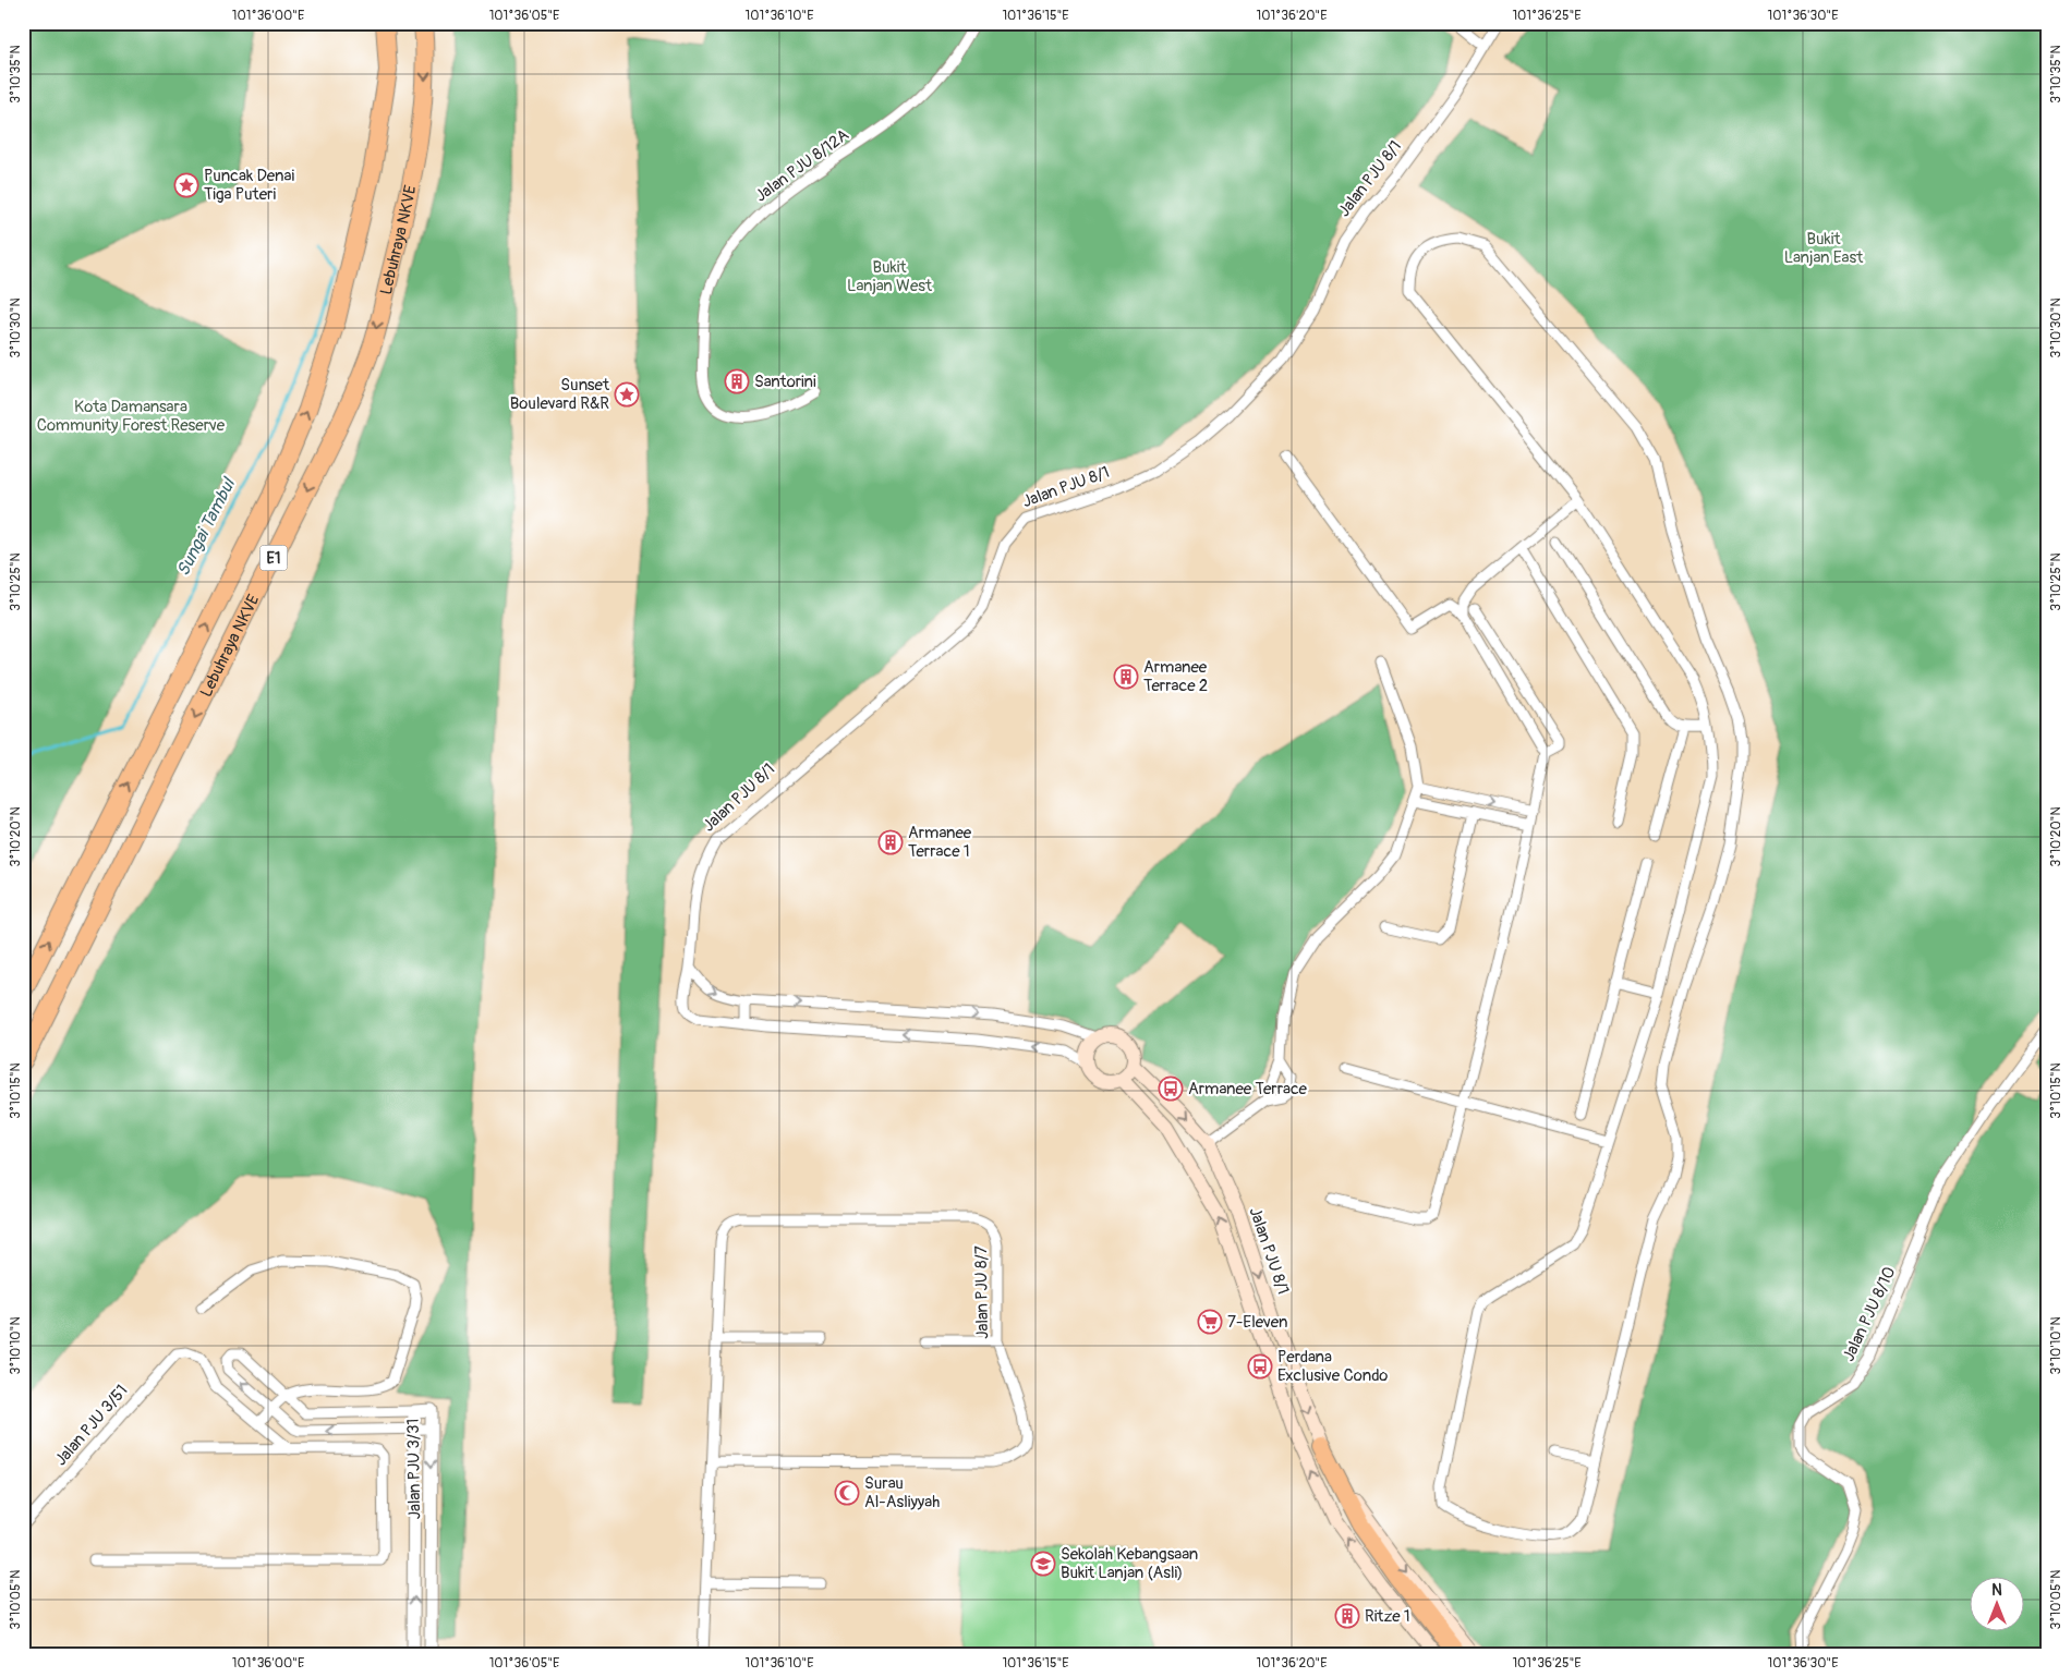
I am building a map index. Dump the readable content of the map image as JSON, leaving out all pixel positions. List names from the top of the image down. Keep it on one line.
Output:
{"streets":{"highway":["Lebuhraya NKVE","E1"],"main road":["Jalan PJU 8/1"],"street":["Jalan PJU 8/12A","Jalan PJU 8/7","Jalan PJU 8/10","Jalan PJU 3/51","Jalan PJU 3/31"]},"water":["Sungai Tambul"],"parks":["Bukit Lanjan East","Bukit Lanjan West","Kota Damansara Community Forest Reserve"],"places":{"place":["Puncak Denai Tiga Puteri","Sunset Boulevard R&R"],"building":["Santorini","Armanee Terrace 2","Armanee Terrace 1","Ritze 1"],"bus stop":["Armanee Terrace","Perdana Exclusive Condo"],"supermarket":["7-Eleven"],"mosque":["Surau Al-Asliyyah"],"school or university":["Sekolah Kebangsaan Bukit Lanjan (Asli)"]},"north":"top","coordinates":["101°36'00\"E","101°36'05\"E","101°36'10\"E","101°36'15\"E","101°36'20\"E","101°36'25\"E","101°36'30\"E","3°10'35\"N","3°10'30\"N","3°10'25\"N","3°10'20\"N","3°10'15\"N","3°10'10\"N","3°10'05\"N"]}
